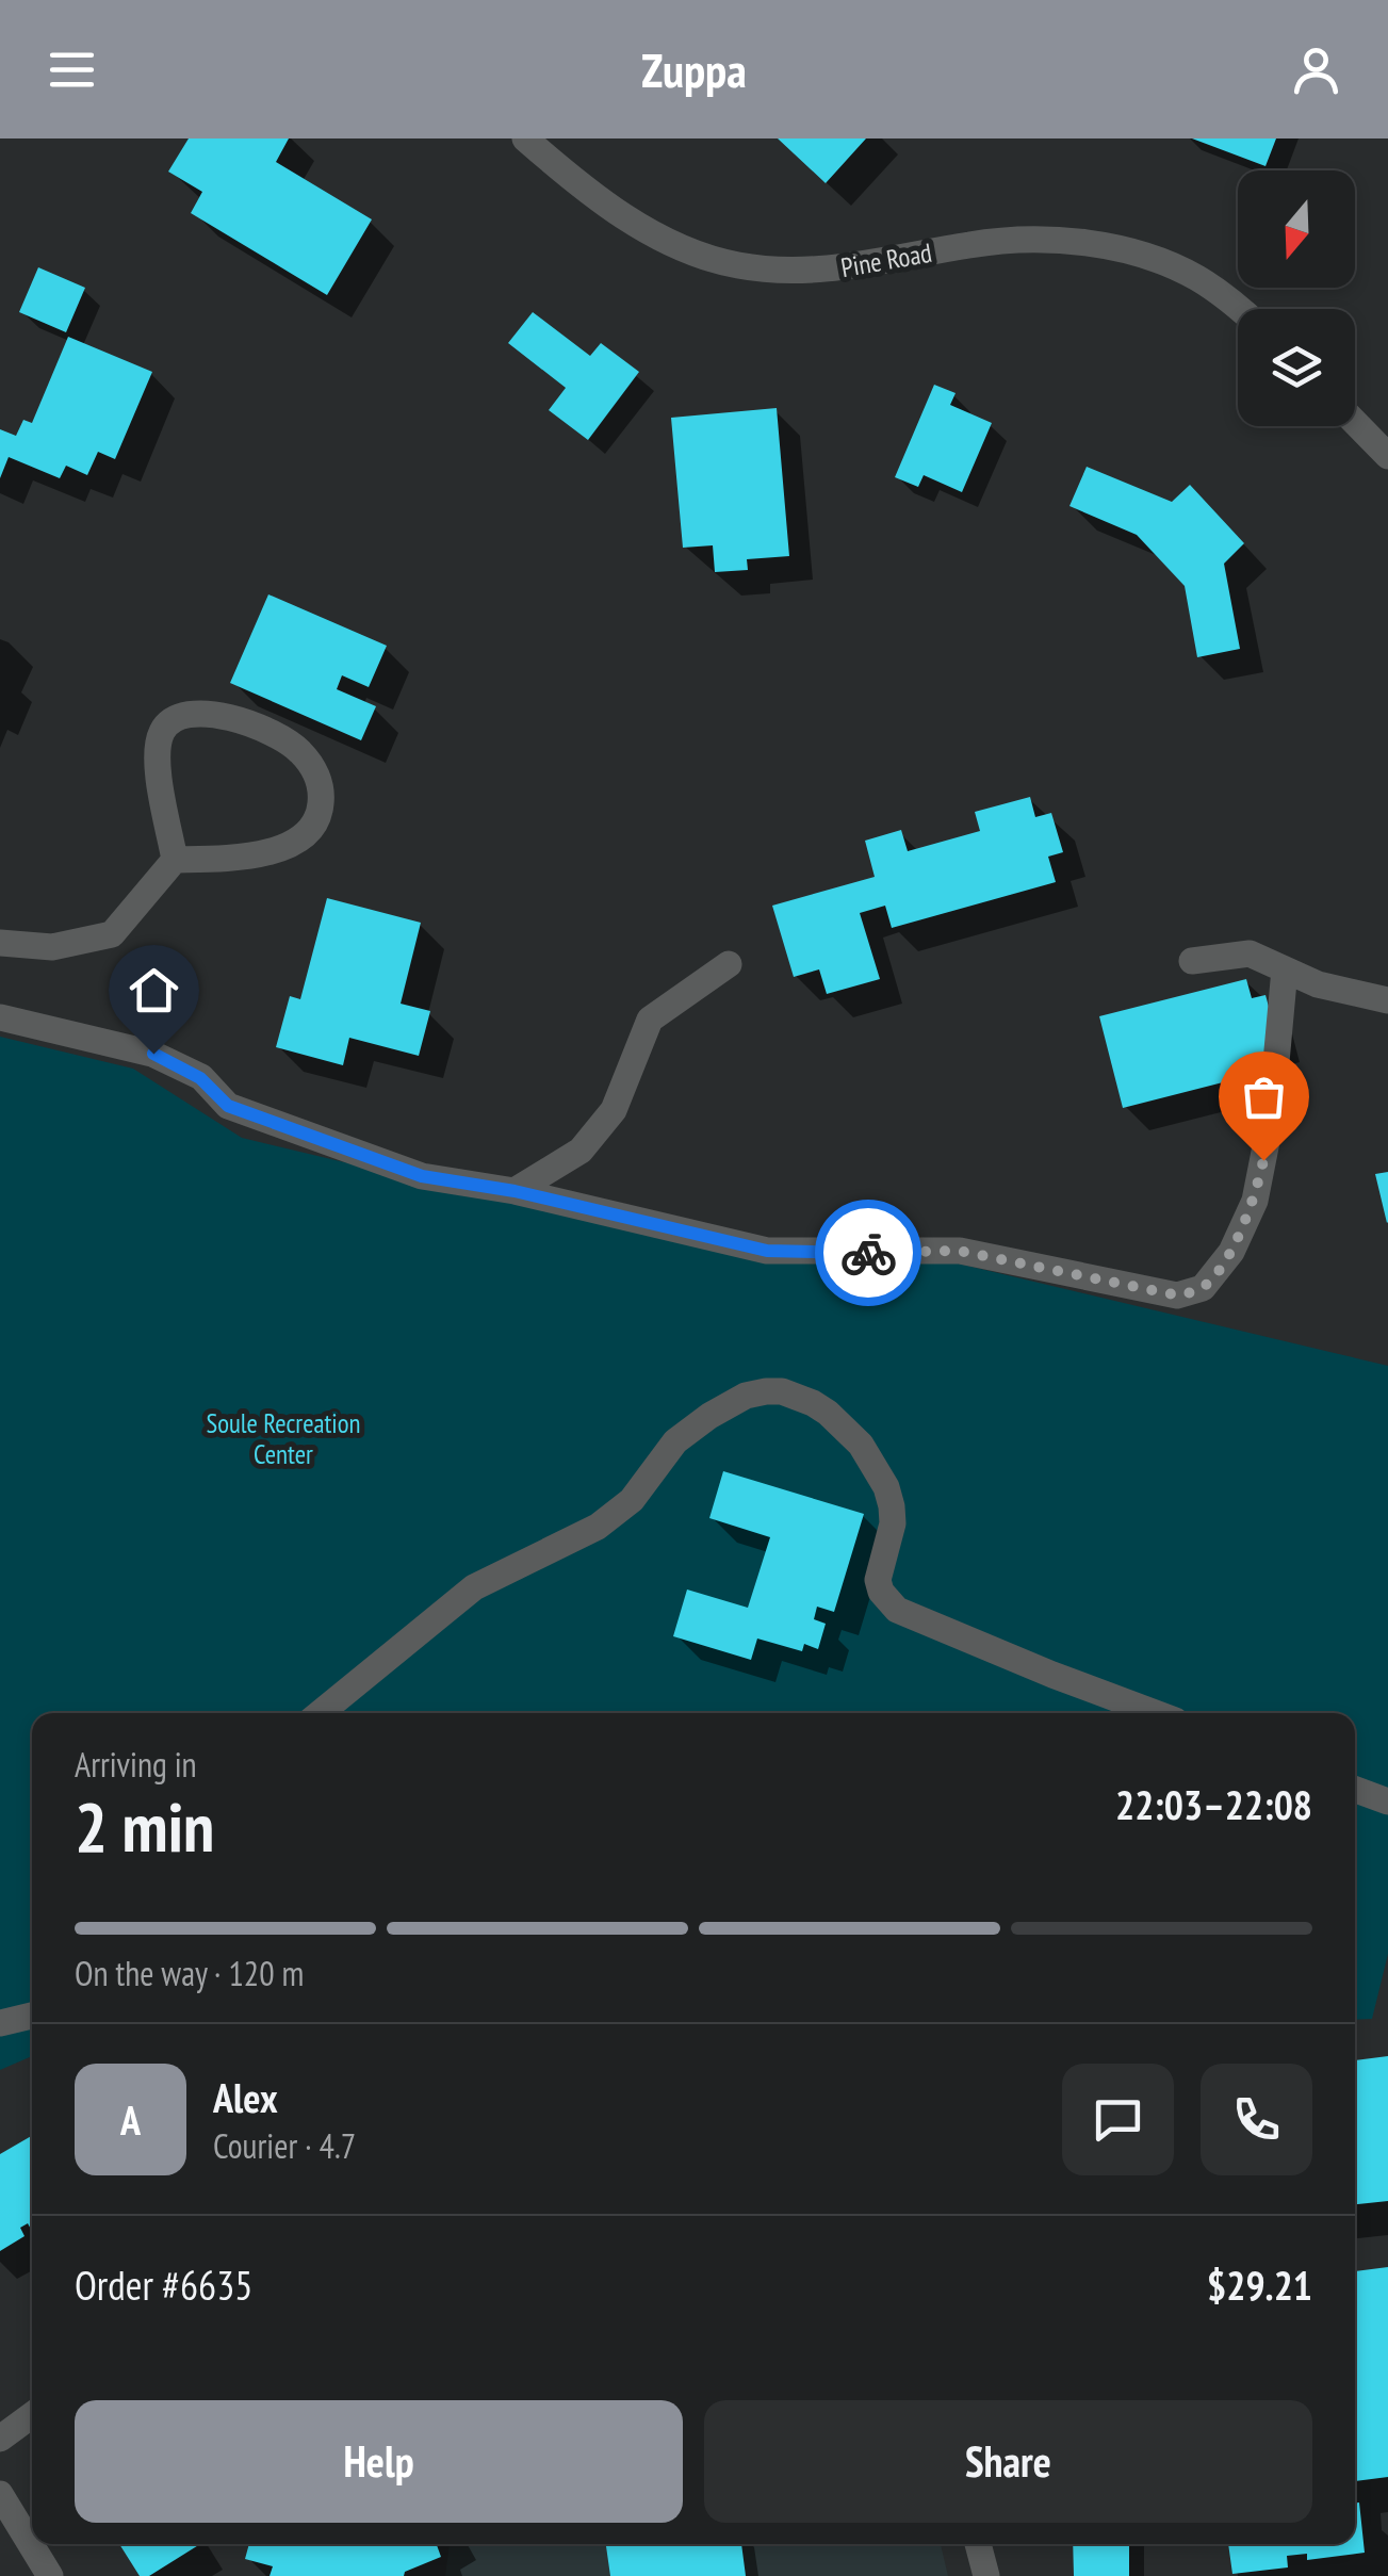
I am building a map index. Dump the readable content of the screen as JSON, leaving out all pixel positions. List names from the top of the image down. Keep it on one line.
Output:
{"streets":{"street":["Pine Road"]},"parks":["Soule Recreation Center"],"north":"bottom","page":{"header":"Zuppa","heading":["2 min","Arriving in","22:03–22:08"],"panel":["Alex","Courier · 4.7","Order #6635","$29.21"],"bar":"On the way · 120 m","round":"A","buttons":["Help","Share"]}}
